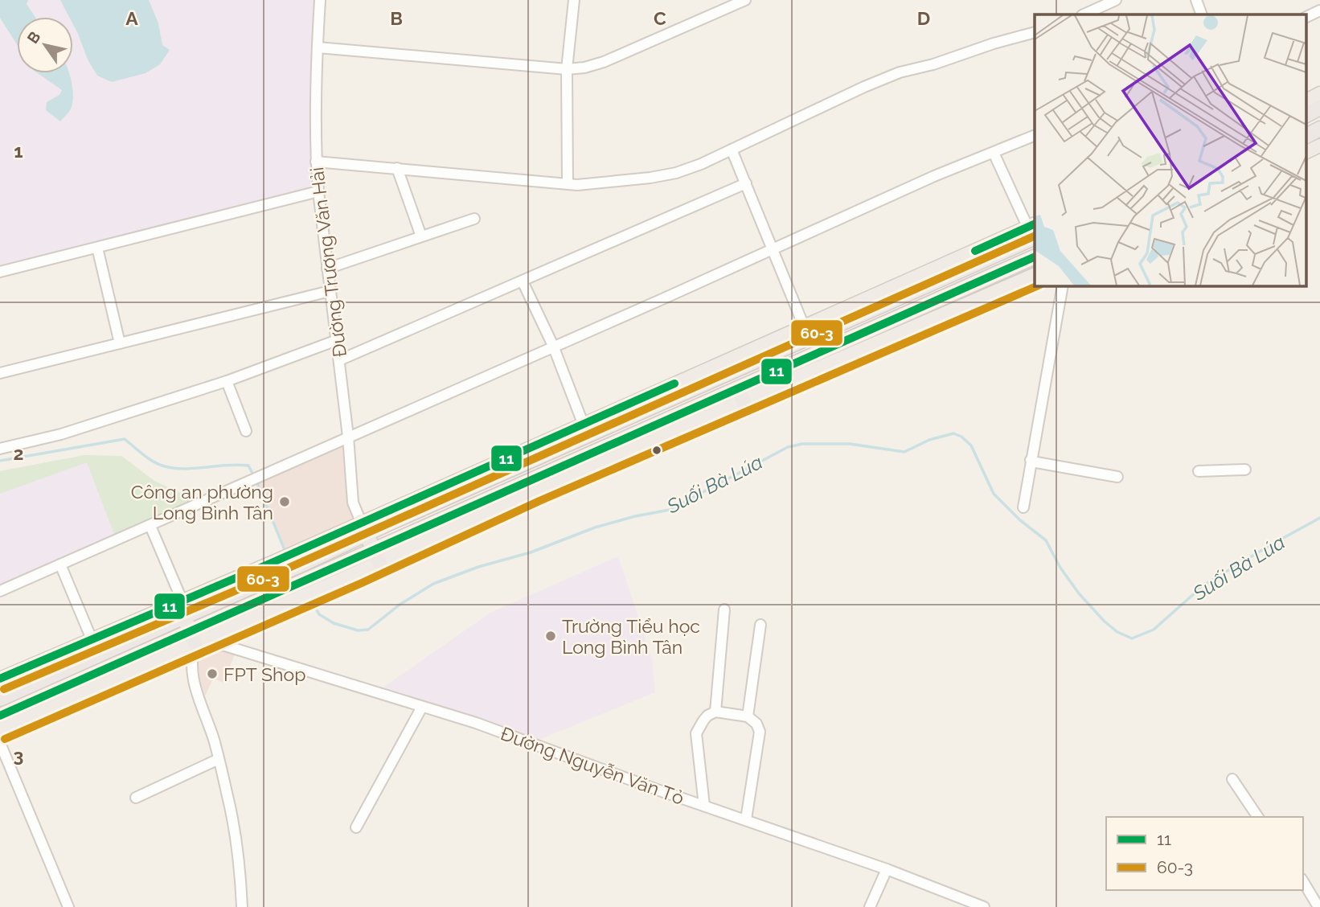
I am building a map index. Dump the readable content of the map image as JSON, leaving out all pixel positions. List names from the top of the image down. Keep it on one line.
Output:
{"streets":{"street":["Đường Trương Văn Hải","Đường Nguyễn Văn Tỏ"]},"water":["Suối Bà Lúa"],"places":["Công an phường Long Bình Tân","Trường Tiểu học Long Bình Tân","FPT Shop"],"lines":["transit line 11","transit line 60-3"],"legend":["11","60-3"],"north":"top left","grid":{"columns":["A","B","C","D"],"rows":["1","2","3"]}}
